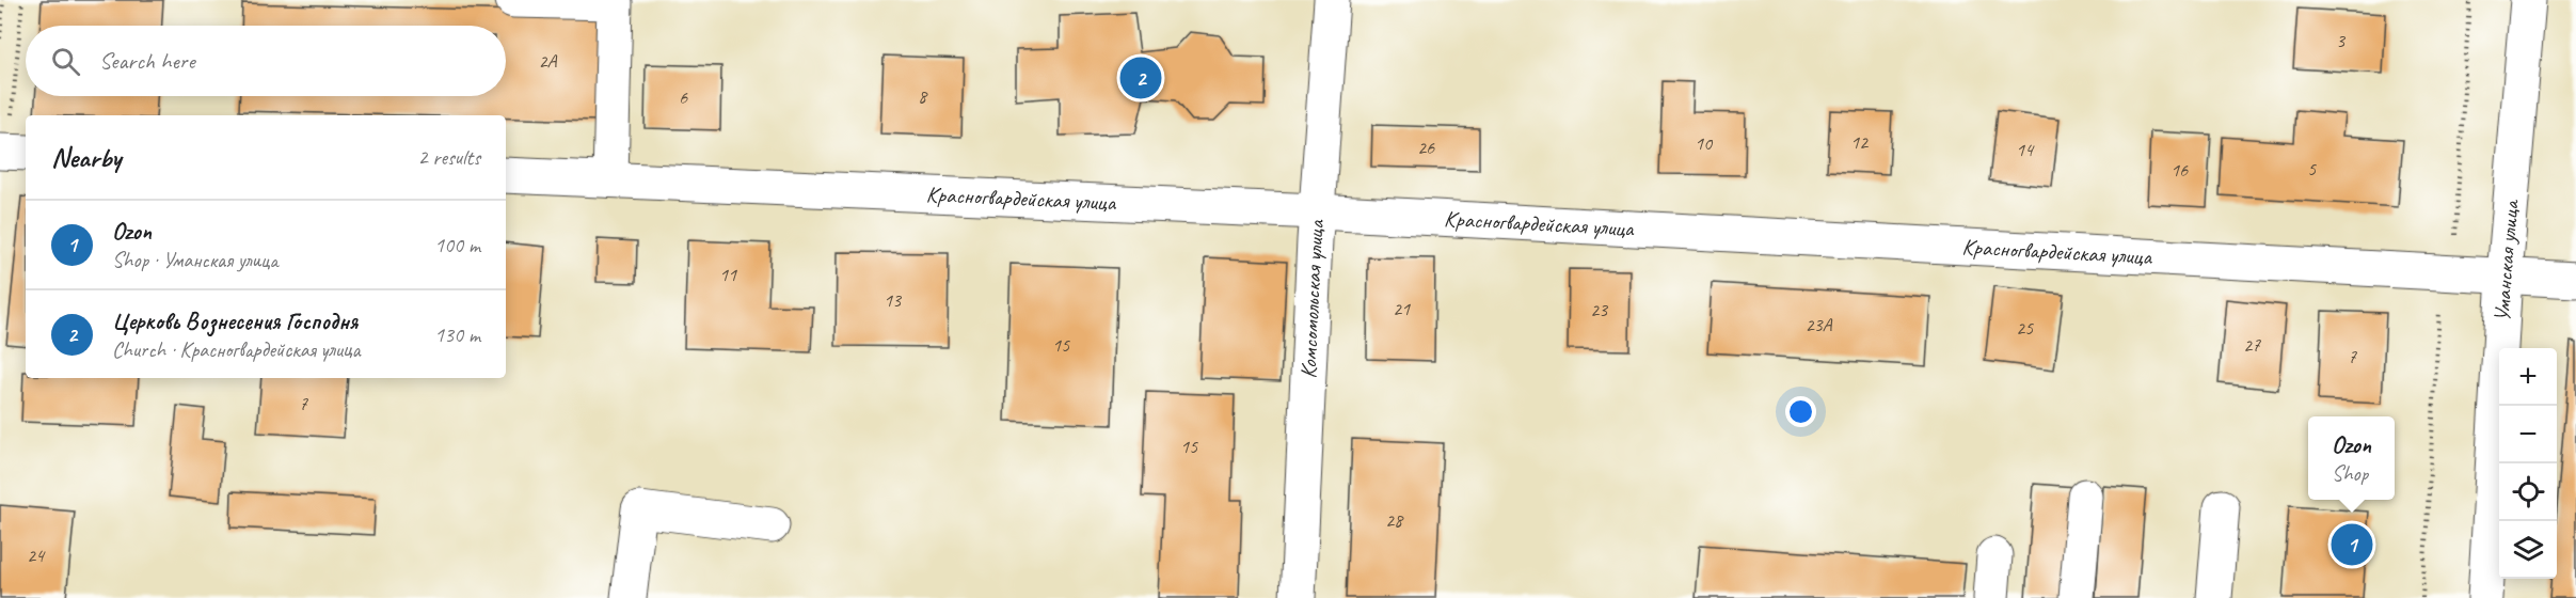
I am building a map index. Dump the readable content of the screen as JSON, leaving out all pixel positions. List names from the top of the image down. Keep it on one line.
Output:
{"streets":{"street":["Красногвардейская улица","Уманская улица","Комсомольская улица"]},"crossings":[["Красногвардейская улица","Уманская улица"],["Красногвардейская улица","Комсомольская улица"]],"house_numbers":["3","2А","8","6","12","10","26","14","5","16","11","13","21","23","23А","25","15","27","7","7","15","28","24"],"page":{"search":"Search here","pins":["2","1"],"heading":["Nearby","2 results"],"list":[{"mark":"1","name":"Ozon","note":"Shop · Уманская улица","value":"100 m"},{"mark":"2","name":"Церковь Вознесения Господня","note":"Church · Красногвардейская улица","value":"130 m"}],"map_buttons":["+","−"],"popup":["Ozon","Shop"]}}
